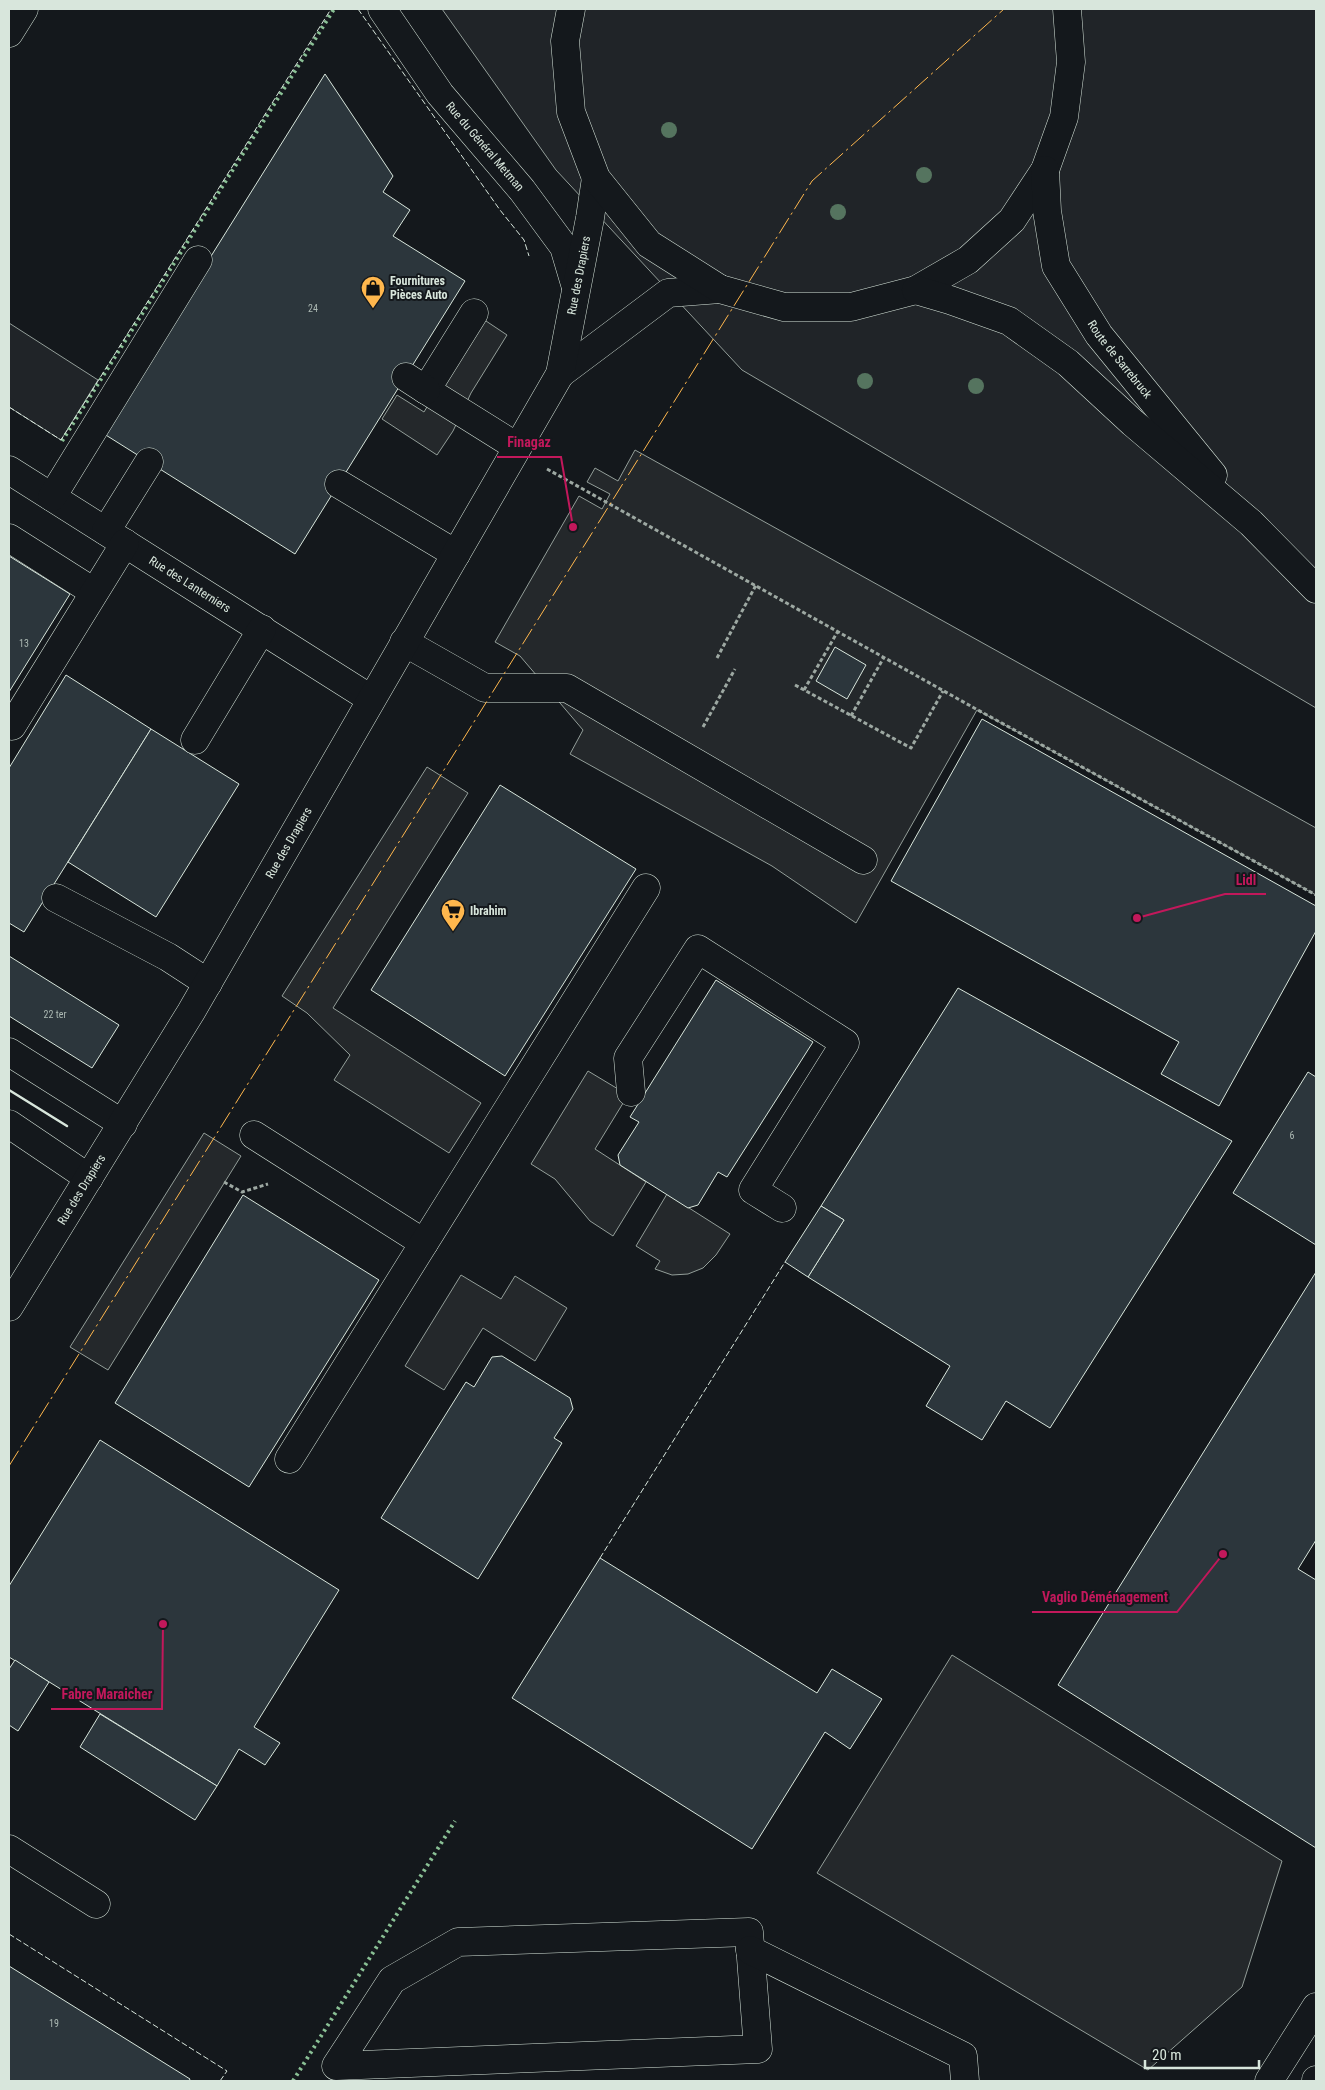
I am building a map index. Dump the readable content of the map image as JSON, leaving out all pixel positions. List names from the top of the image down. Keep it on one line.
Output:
{"streets":{"street":["Rue du Général Metman","Rue des Drapiers","Route de Sarrebruck","Rue des Lanterniers"]},"crossings":[["Rue du Général Metman","Rue des Drapiers"],["Rue des Drapiers","Rue des Lanterniers"]],"places":{"shop":["Fournitures Pièces Auto"],"other":["Finagaz","Lidl","Vaglio Déménagement","Fabre Maraicher"],"supermarket":["Ibrahim"]},"house_numbers":["24","13","22 ter","6","19"],"scale_bar":"20 m"}
